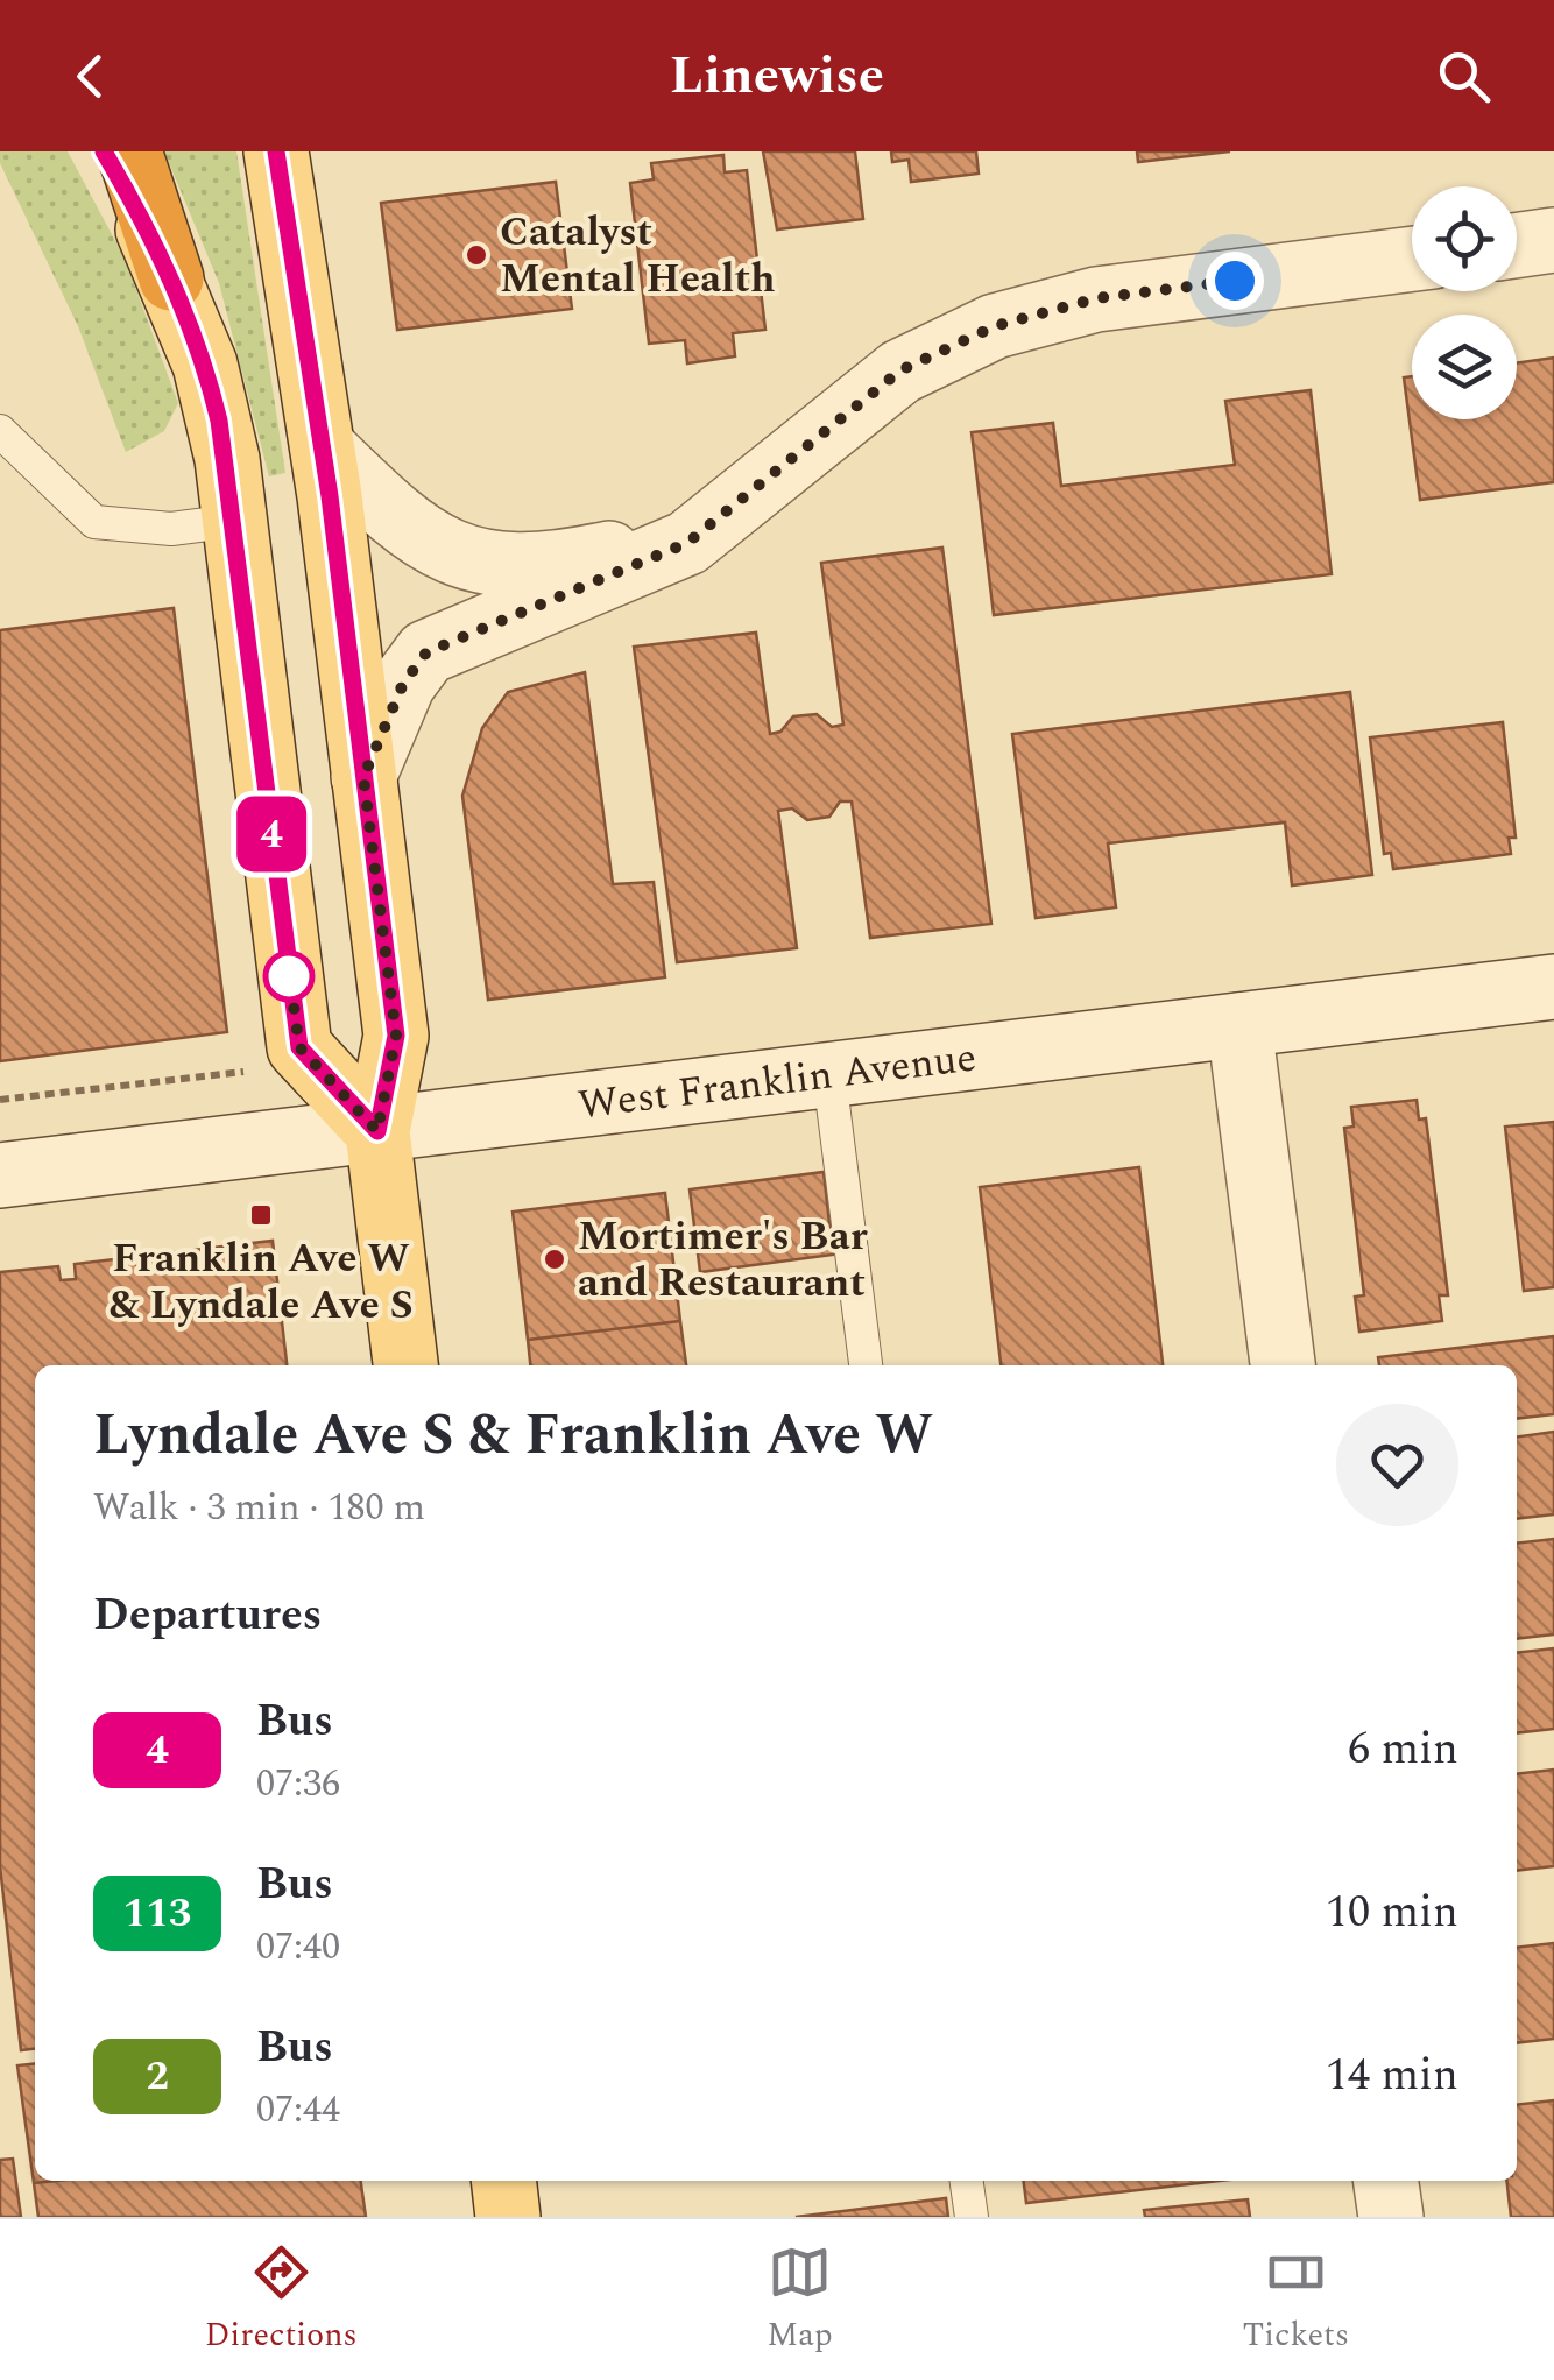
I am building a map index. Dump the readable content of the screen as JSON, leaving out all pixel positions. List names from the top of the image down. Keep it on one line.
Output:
{"streets":{"street":["West Franklin Avenue"]},"places":{"other":["Catalyst Mental Health","Mortimer's Bar and Restaurant"],"transit":["Franklin Ave W & Lyndale Ave S"]},"lines":["bus line 4"],"page":{"header":"Linewise","on_map":"4","heading":[["Lyndale Ave S & Franklin Ave W","Walk · 3 min · 180 m"],"Departures"],"list":[{"mark":"4","name":"Bus","note":"07:36","value":"6 min"},{"mark":"113","name":"Bus","note":"07:40","value":"10 min"},{"mark":"2","name":"Bus","note":"07:44","value":"14 min"}],"tabs":["Directions","Map","Tickets"]}}
